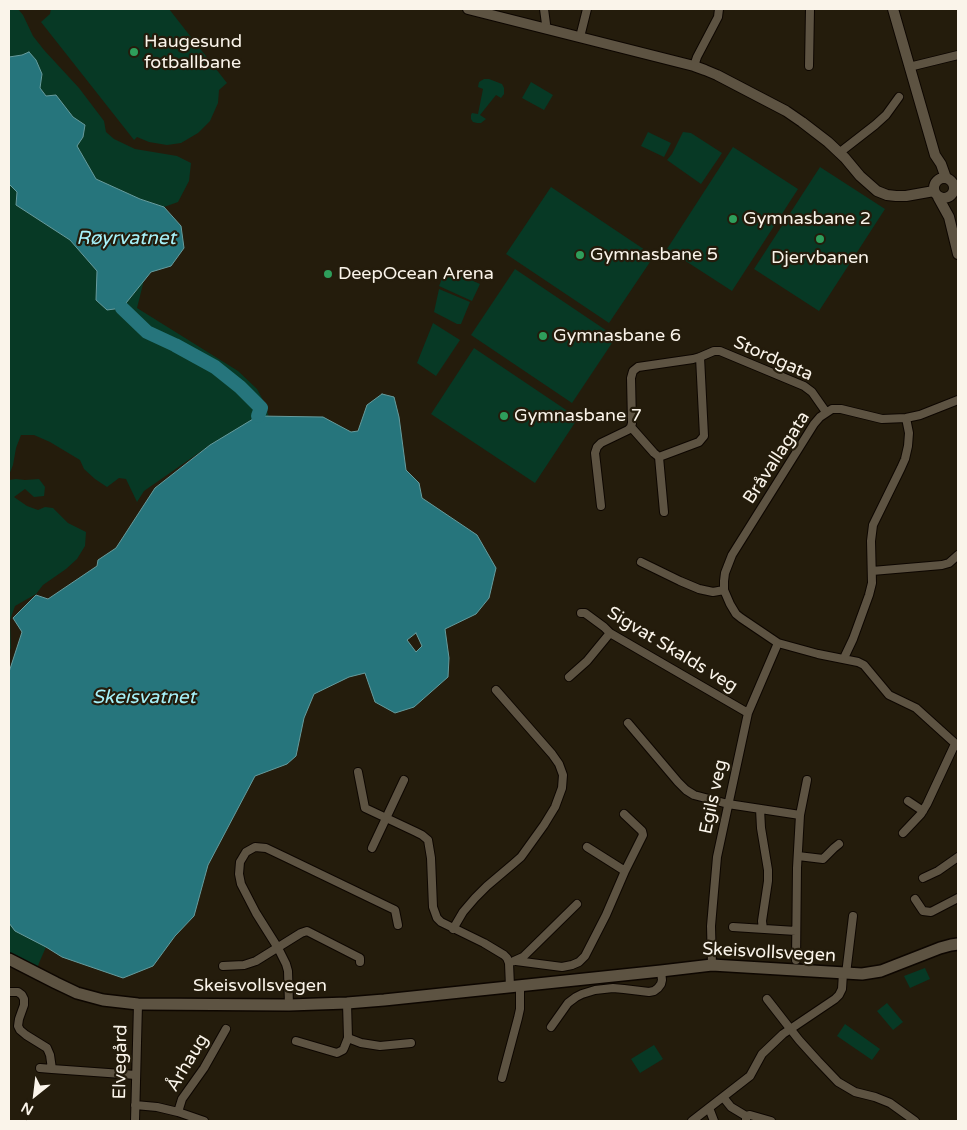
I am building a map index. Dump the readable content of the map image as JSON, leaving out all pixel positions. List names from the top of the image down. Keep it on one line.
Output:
{"streets":{"main road":["Skeisvollsvegen"],"street":["Stordgata","Bråvallagata","Sigvat Skalds veg","Egils veg","Elvegård","Århaug"]},"crossings":[["Stordgata","Bråvallagata"],["Sigvat Skalds veg","Egils veg"],["Egils veg","Skeisvollsvegen"],["Skeisvollsvegen","Elvegård"],["Elvegård","Århaug"]],"water":["Røyrvatnet","Skeisvatnet"],"places":["Haugesund fotballbane","Gymnasbane 2","Djervbanen","Gymnasbane 5","DeepOcean Arena","Gymnasbane 6","Gymnasbane 7"],"north":"bottom left"}
